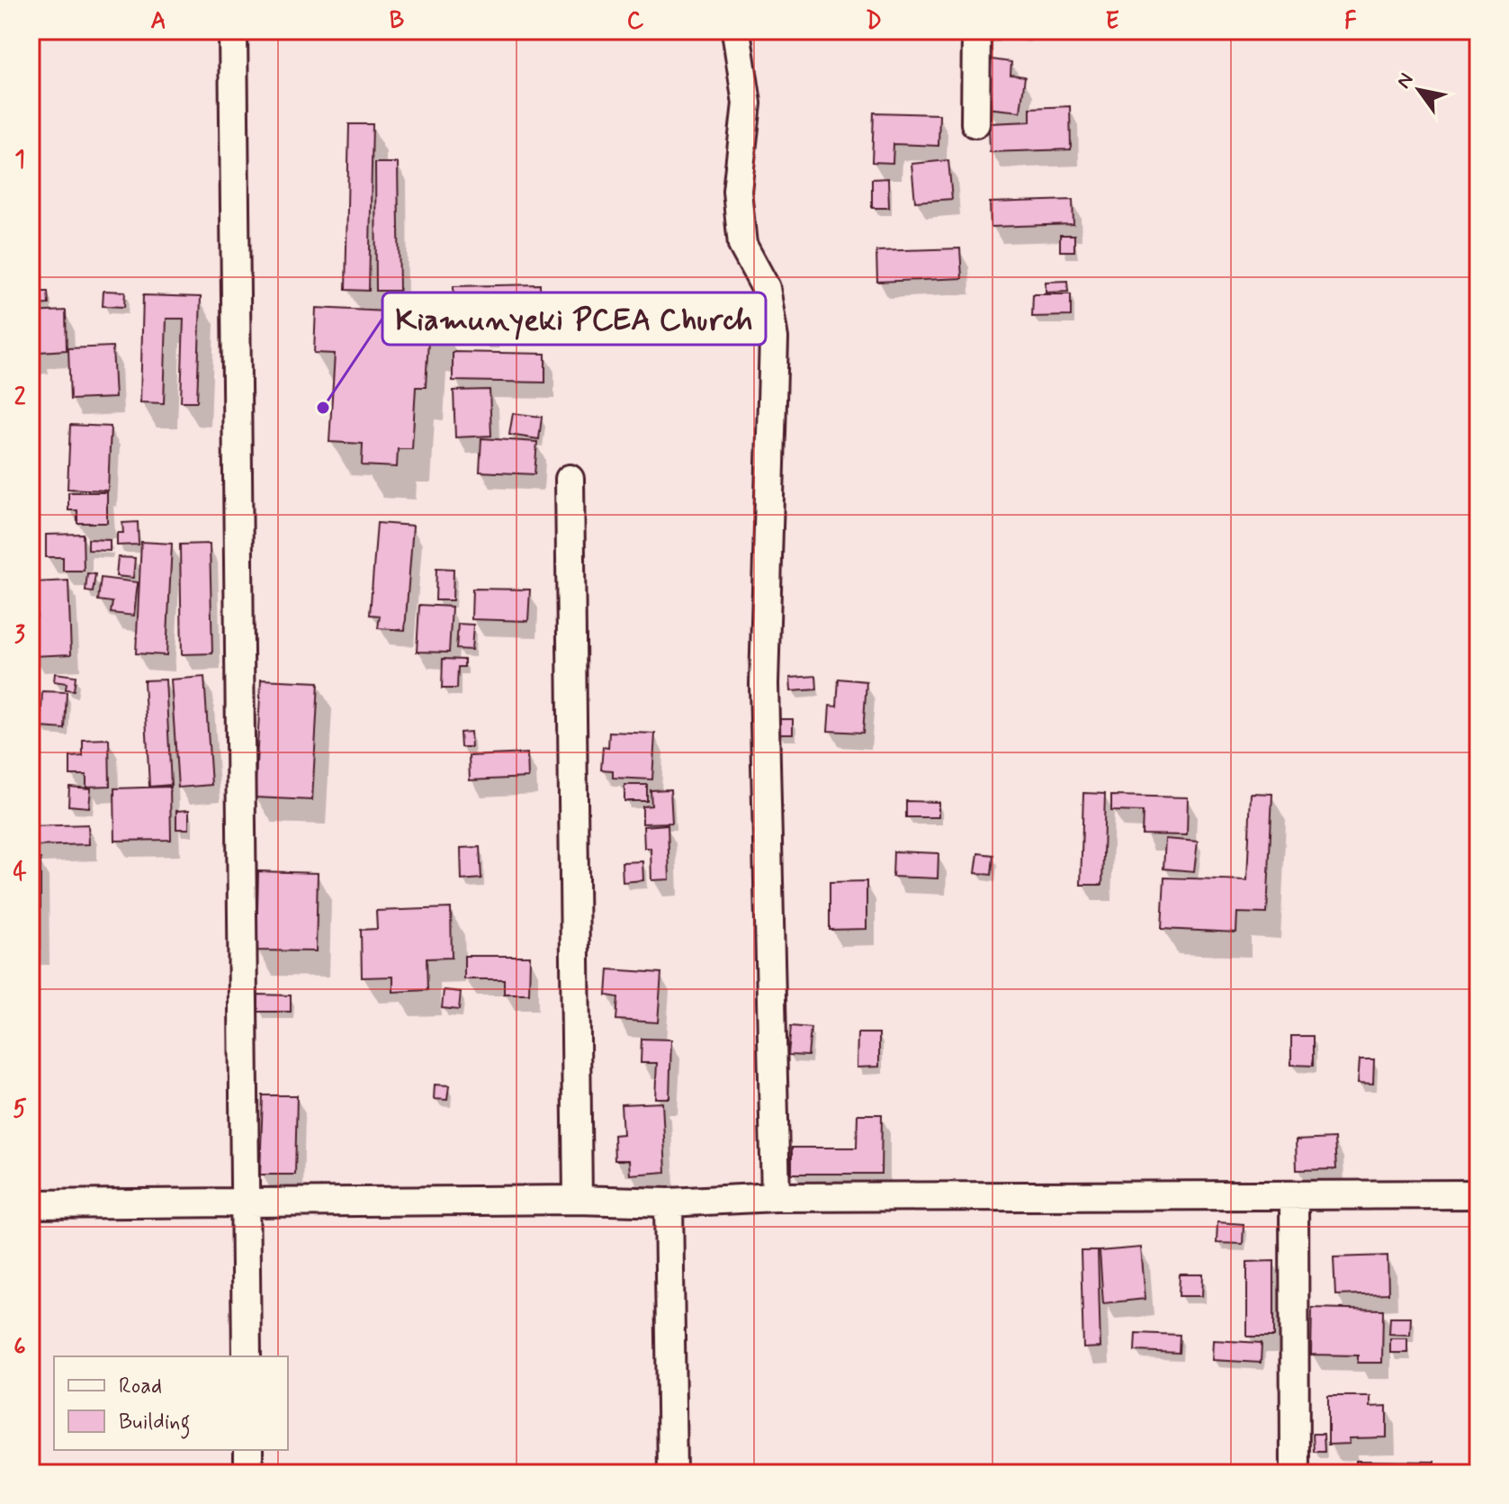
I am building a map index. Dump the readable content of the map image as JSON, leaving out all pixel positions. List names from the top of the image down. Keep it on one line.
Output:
{"places":["Kiamunyeki PCEA Church"],"legend":["Road","Building"],"north":"top left","grid":{"columns":["A","B","C","D","E","F"],"rows":["1","2","3","4","5","6"]}}
